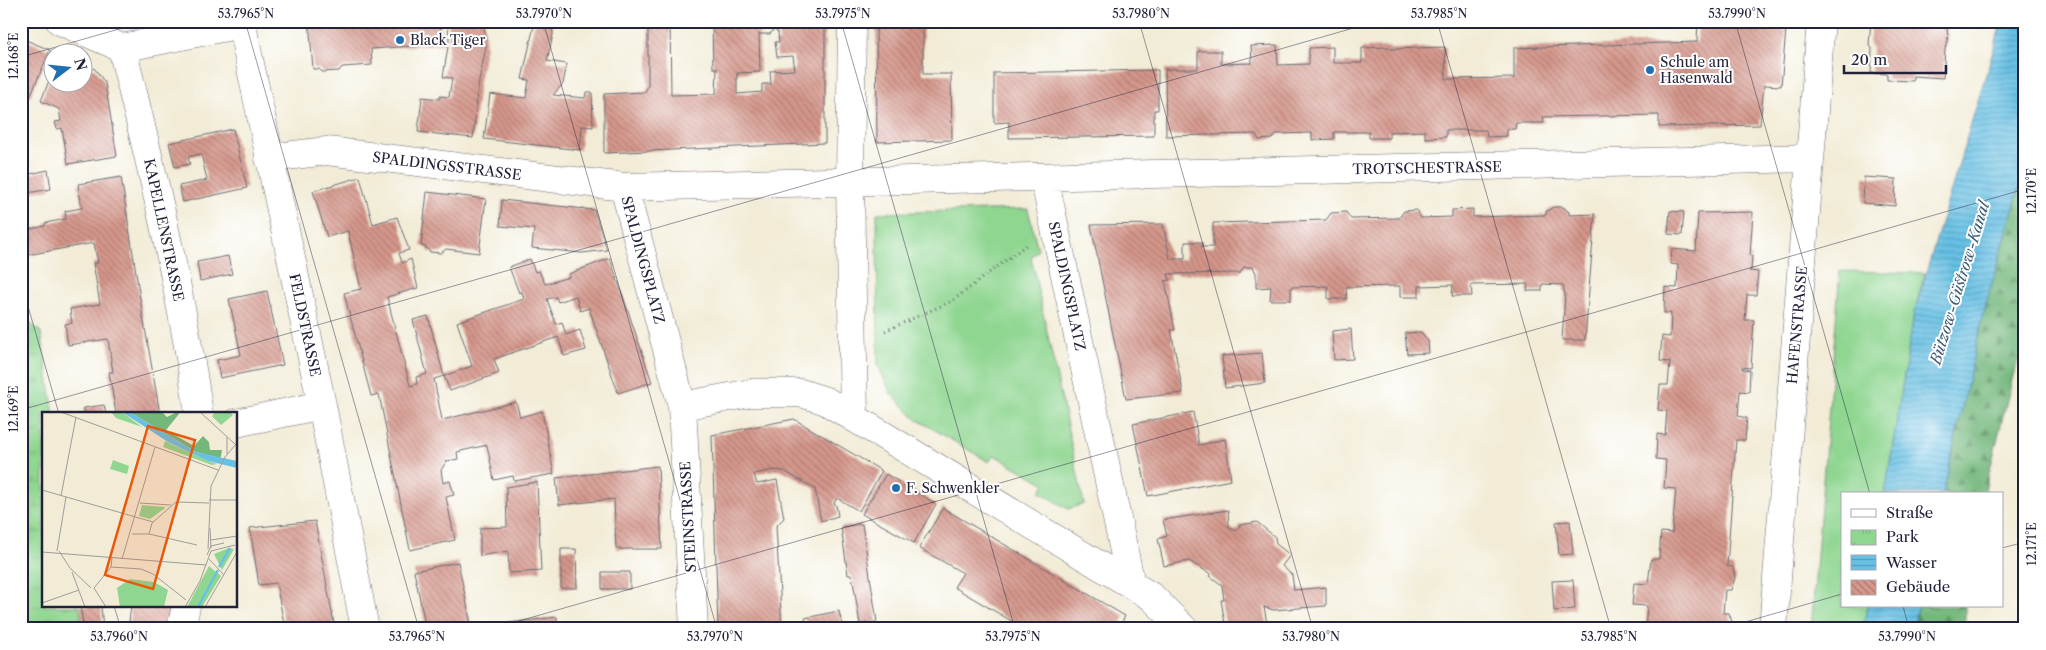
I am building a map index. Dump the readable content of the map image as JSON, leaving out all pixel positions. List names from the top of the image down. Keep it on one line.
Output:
{"streets":{"street":["SPALDINGSSTRASSE","TROTSCHESTRASSE","KAPELLENSTRASSE","SPALDINGSPLATZ","FELDSTRASSE","HAFENSTRASSE","STEINSTRASSE"]},"crossings":[["SPALDINGSSTRASSE","SPALDINGSPLATZ"],["SPALDINGSSTRASSE","FELDSTRASSE"],["TROTSCHESTRASSE","SPALDINGSPLATZ"],["TROTSCHESTRASSE","HAFENSTRASSE"],["SPALDINGSPLATZ","STEINSTRASSE"]],"water":["Bützow-Güstrow-Kanal"],"places":["Black Tiger","Schule am Hasenwald","F. Schwenkler"],"legend":["Straße","Park","Wasser","Gebäude"],"scale_bar":"20 m","north":"right","coordinates":["53.7965°N","53.7970°N","53.7975°N","53.7980°N","53.7985°N","53.7990°N","12.168°E","12.170°E","12.169°E","12.171°E","53.7960°N"]}
